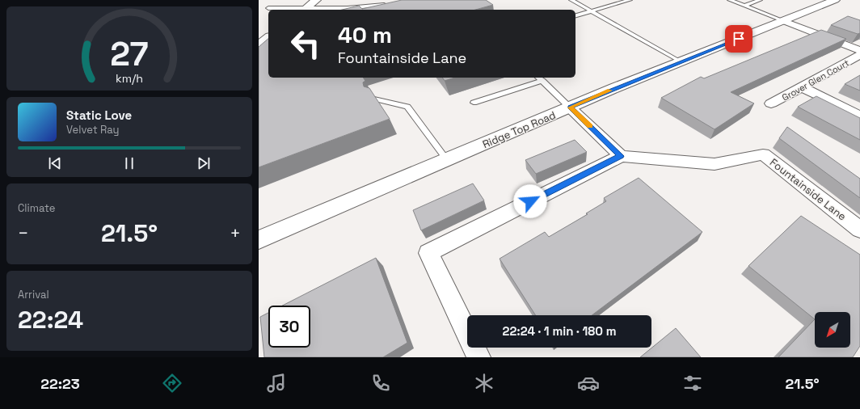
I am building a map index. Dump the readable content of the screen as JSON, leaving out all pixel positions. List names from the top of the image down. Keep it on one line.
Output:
{"streets":{"street":["Grover Glen Court","Ridge Top Road","Fountainside Lane"]},"north":"bottom left","page":{"turn":["40 m","Fountainside Lane"],"song":["Static Love","Velvet Ray"],"tile":["Climate",["Arrival","22:24"]],"heat":["−","21.5°","+"],"limit":"30","trip":"22:24 · 1 min · 180 m","tabs":["22:23","21.5°"],"gauge":["27","km/h"]}}
